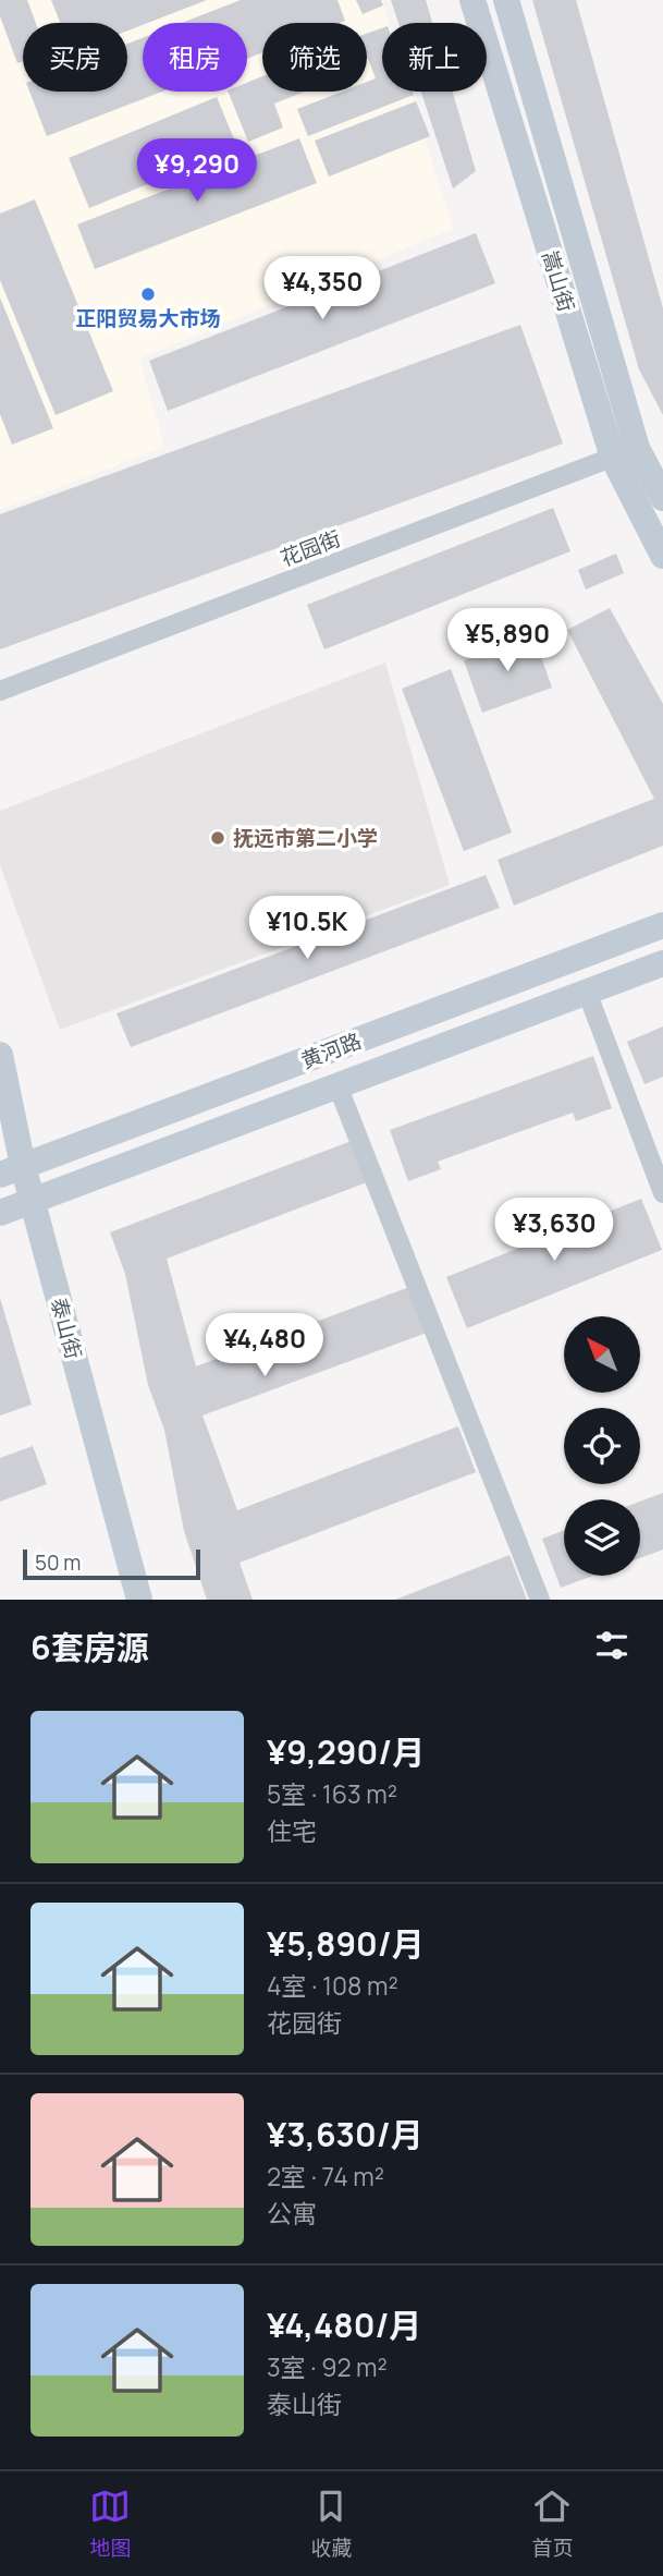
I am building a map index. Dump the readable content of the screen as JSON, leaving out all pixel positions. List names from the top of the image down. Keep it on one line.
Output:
{"streets":{"main road":["嵩山街","黄河路","泰山街"],"street":["花园街"]},"crossings":[["嵩山街","花园街"],["黄河路","泰山街"]],"places":["正阳贸易大市场","抚远市第二小学"],"scale_bar":"50 m","north":"top left","page":{"chip":["买房","租房","筛选","新上"],"price":["¥9,290","¥4,350","¥5,890","¥10.5K","¥3,630","¥4,480"],"scale":"50 m","heading":"6套房源","list":[{"name":"¥9,290/月","note":"5室 · 163 m² · 住宅"},{"name":"¥5,890/月","note":"4室 · 108 m² · 花园街"},{"name":"¥3,630/月","note":"2室 · 74 m² · 公寓"},{"name":"¥4,480/月","note":"3室 · 92 m² · 泰山街"}],"tabs":["地图","收藏","首页"]}}
